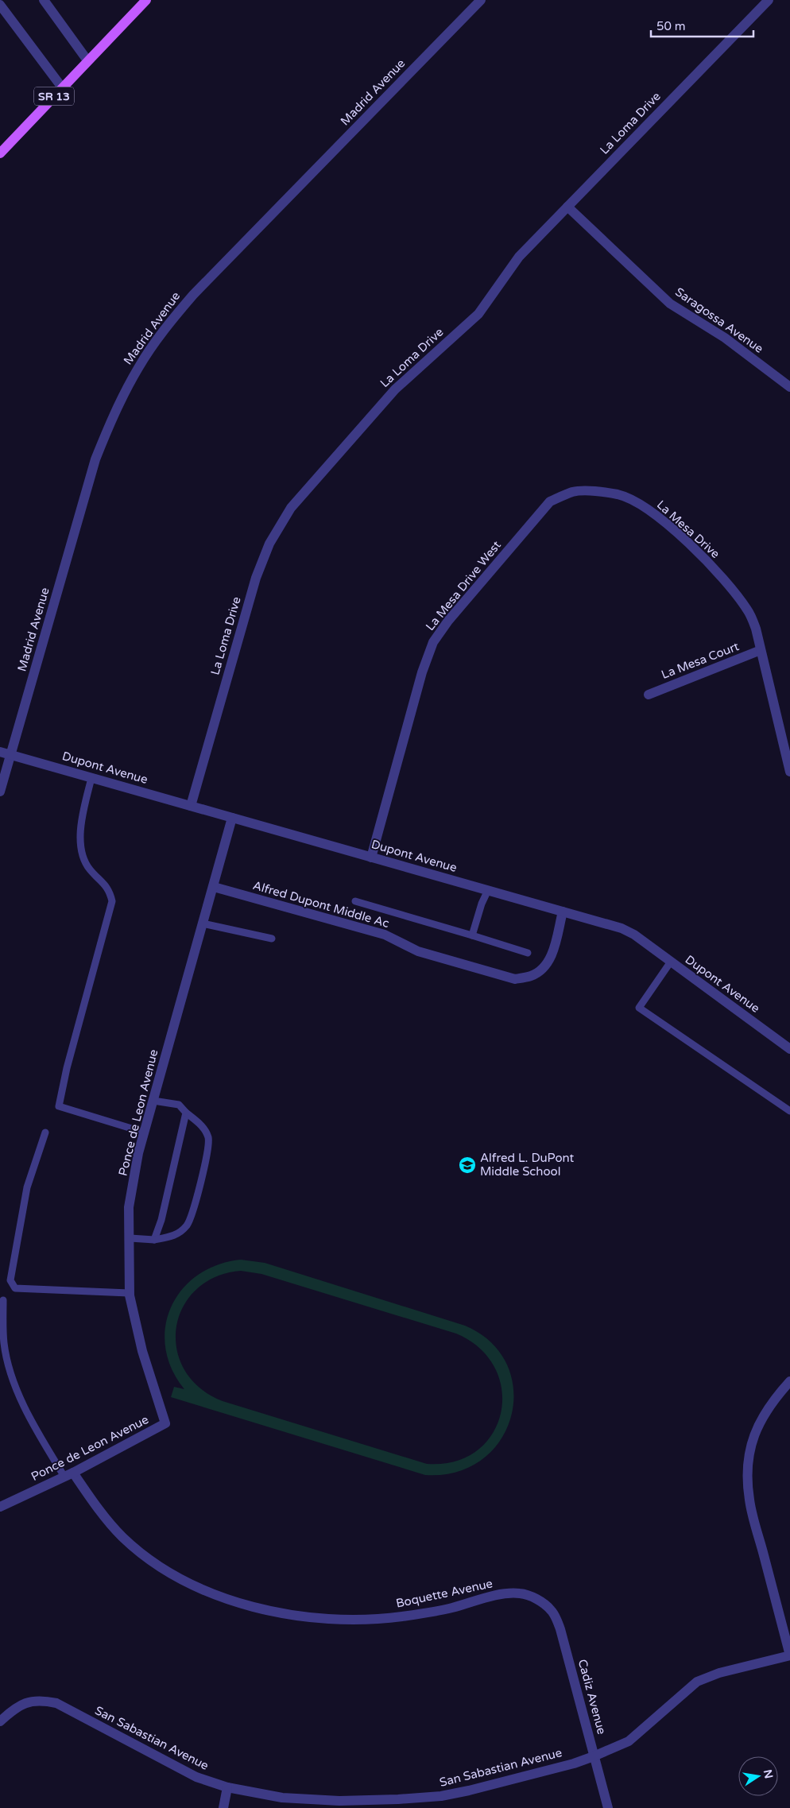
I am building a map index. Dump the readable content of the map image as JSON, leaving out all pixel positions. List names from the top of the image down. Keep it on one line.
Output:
{"streets":{"main road":["SR 13"],"street":["Madrid Avenue","La Loma Drive","Saragossa Avenue","La Mesa Drive","La Mesa Drive West","La Mesa Court","Dupont Avenue","Alfred Dupont Middle Ac","Ponce de Leon Avenue","Boquette Avenue","Cadiz Avenue","San Sabastian Avenue"]},"crossings":[["Madrid Avenue","Dupont Avenue"],["La Loma Drive","Saragossa Avenue"],["La Loma Drive","Dupont Avenue"],["La Mesa Drive","La Mesa Drive West"],["La Mesa Drive","La Mesa Court"],["La Mesa Drive West","Dupont Avenue"],["Dupont Avenue","Alfred Dupont Middle Ac"],["Dupont Avenue","Ponce de Leon Avenue"],["Alfred Dupont Middle Ac","Ponce de Leon Avenue"],["Ponce de Leon Avenue","Boquette Avenue"],["Boquette Avenue","Cadiz Avenue"],["Cadiz Avenue","San Sabastian Avenue"]],"places":{"school or university":["Alfred L. DuPont Middle School"]},"scale_bar":"50 m","north":"right"}
